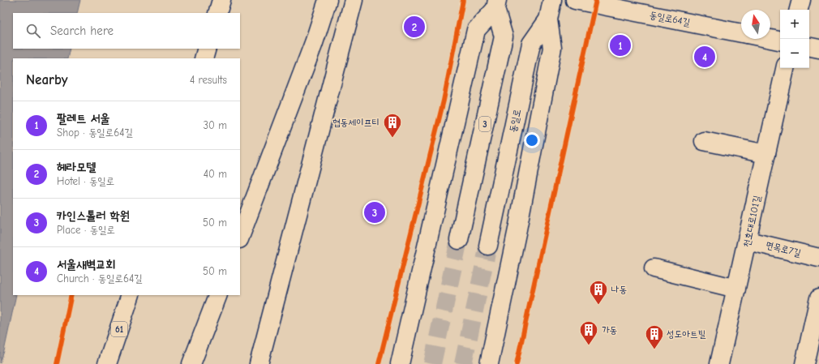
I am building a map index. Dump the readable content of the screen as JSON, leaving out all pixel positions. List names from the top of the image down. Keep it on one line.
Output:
{"streets":{"main road":["동일로64길","동일로","3","천호대로101길","면목로7길","61"]},"crossings":[["천호대로101길","면목로7길"]],"places":{"building":["협동세이프티","나동","가동","성도아트빌"]},"north":"top","page":{"map_buttons":["+","−"],"search":"Search here","pins":["2","1","4","3"],"heading":["Nearby","4 results"],"list":[{"mark":"1","name":"팔레트 서울","note":"Shop · 동일로64길","value":"30 m"},{"mark":"2","name":"헤라모텔","note":"Hotel · 동일로","value":"40 m"},{"mark":"3","name":"카인스톨러 학원","note":"Place · 동일로","value":"50 m"},{"mark":"4","name":"서울새벽교회","note":"Church · 동일로64길","value":"50 m"}]}}
